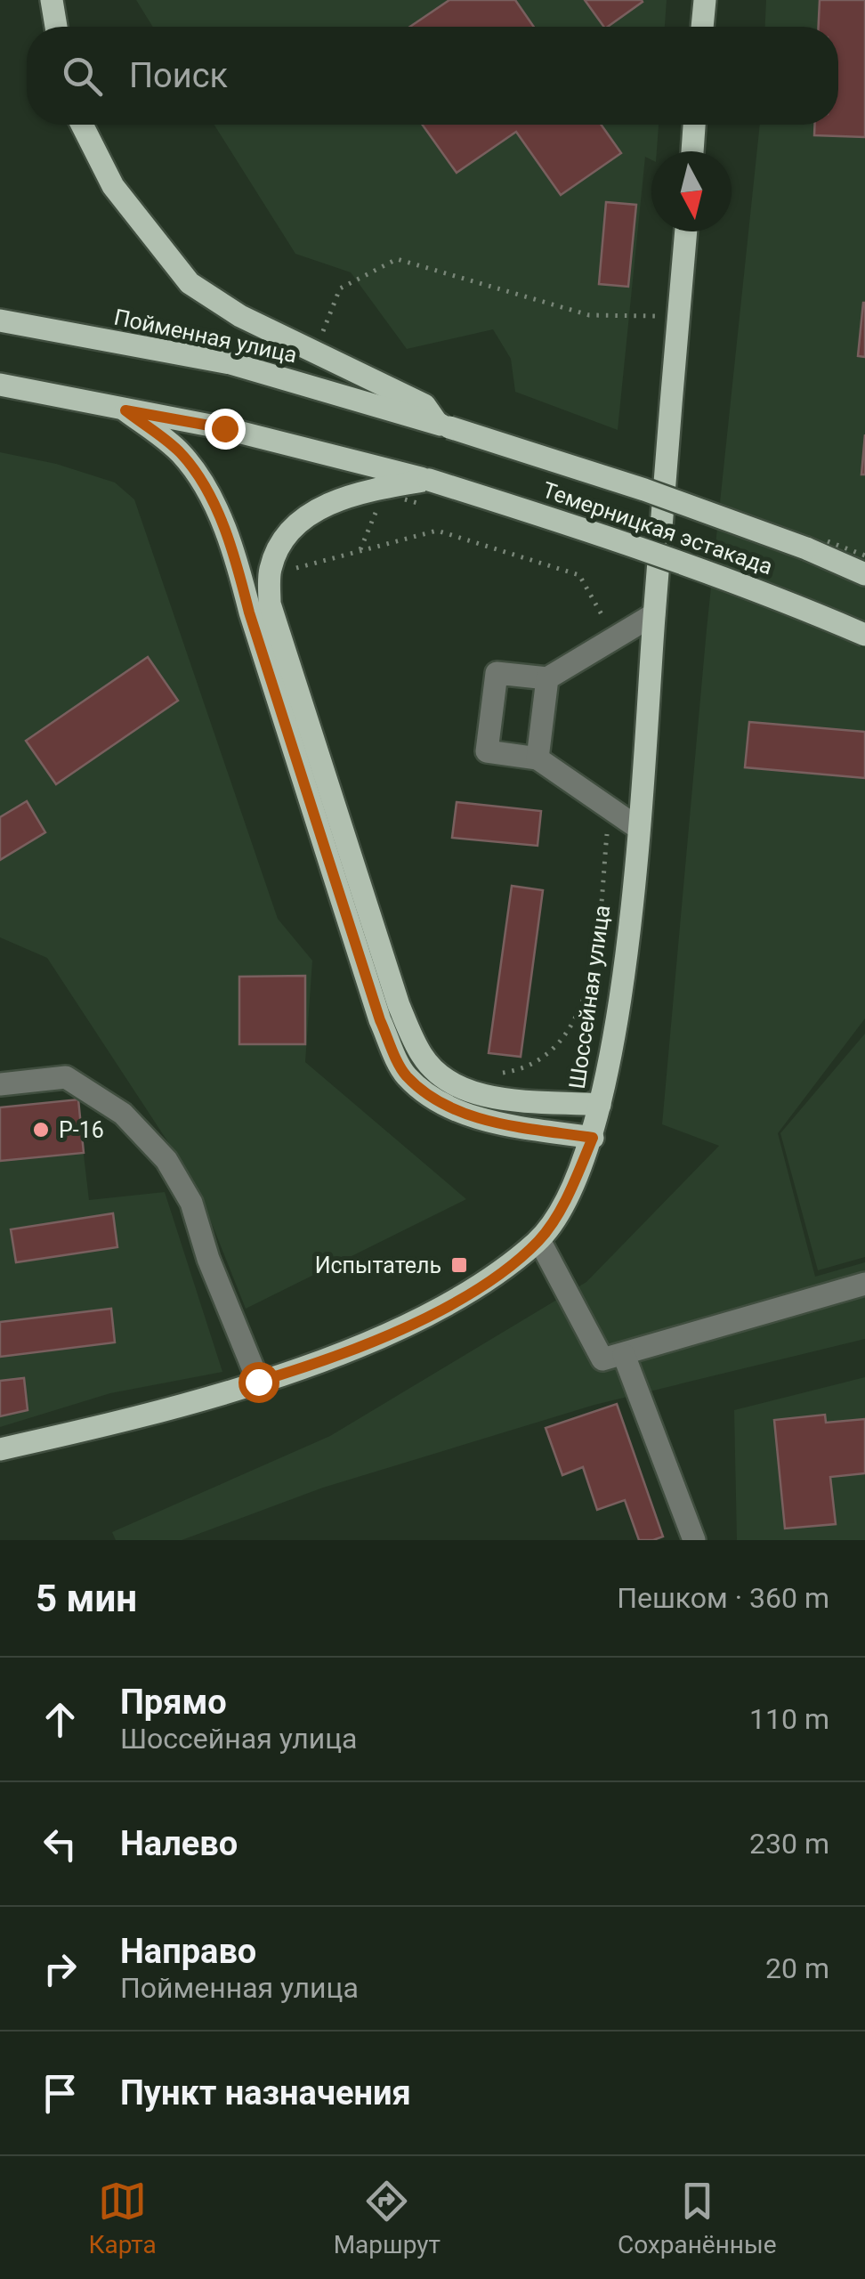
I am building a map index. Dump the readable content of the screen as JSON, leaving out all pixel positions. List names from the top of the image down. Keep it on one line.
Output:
{"streets":{"main road":["Пойменная улица","Темерницкая эстакада","Шоссейная улица"]},"crossings":[["Пойменная улица","Темерницкая эстакада"]],"places":{"other":["Р-16"],"transit":["Испытатель"]},"north":"bottom","page":{"search":"Поиск","heading":["5 мин","Пешком · 360 m"],"list":[["Прямо","Шоссейная улица","110 m"],["Налево","230 m"],["Направо","Пойменная улица","20 m"],"Пункт назначения"],"nav":["Карта","Маршрут","Сохранённые"]}}
